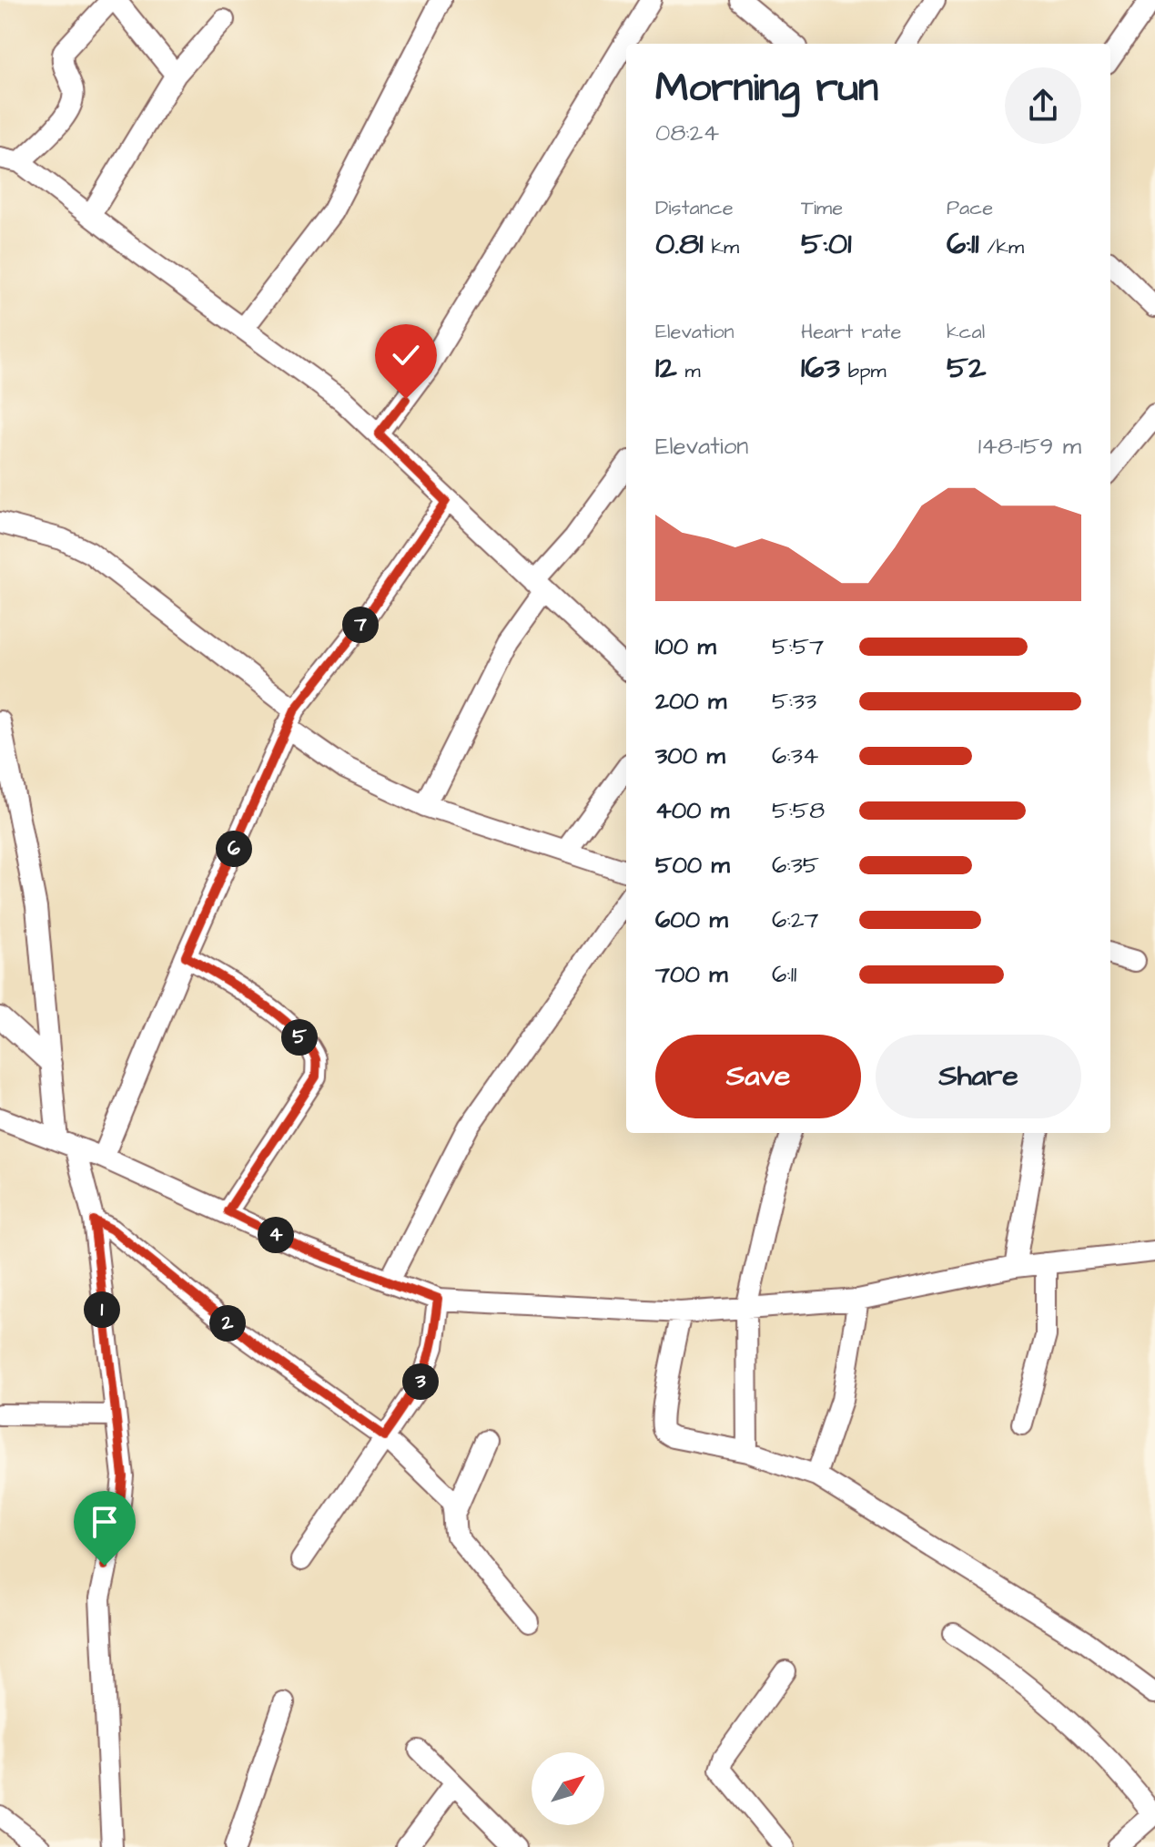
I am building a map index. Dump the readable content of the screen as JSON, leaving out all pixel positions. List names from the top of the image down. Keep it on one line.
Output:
{"north":"top right","page":{"heading":["Morning run","08:24"],"stats":[["Distance","0.81 km"],["Time","5:01"],["Pace","6:11 /km"],["Elevation","12 m"],["Heart rate","163 bpm"],["kcal","52"]],"chart":["Elevation","148–159 m"],"pins":["7","6","5","4","1","2","3"],"list":[{"name":"100 m","note":"5:57"},{"name":"200 m","note":"5:33"},{"name":"300 m","note":"6:34"},{"name":"400 m","note":"5:58"},{"name":"500 m","note":"6:35"},{"name":"600 m","note":"6:27"},{"name":"700 m","note":"6:11"}],"buttons":["Save","Share"]}}
